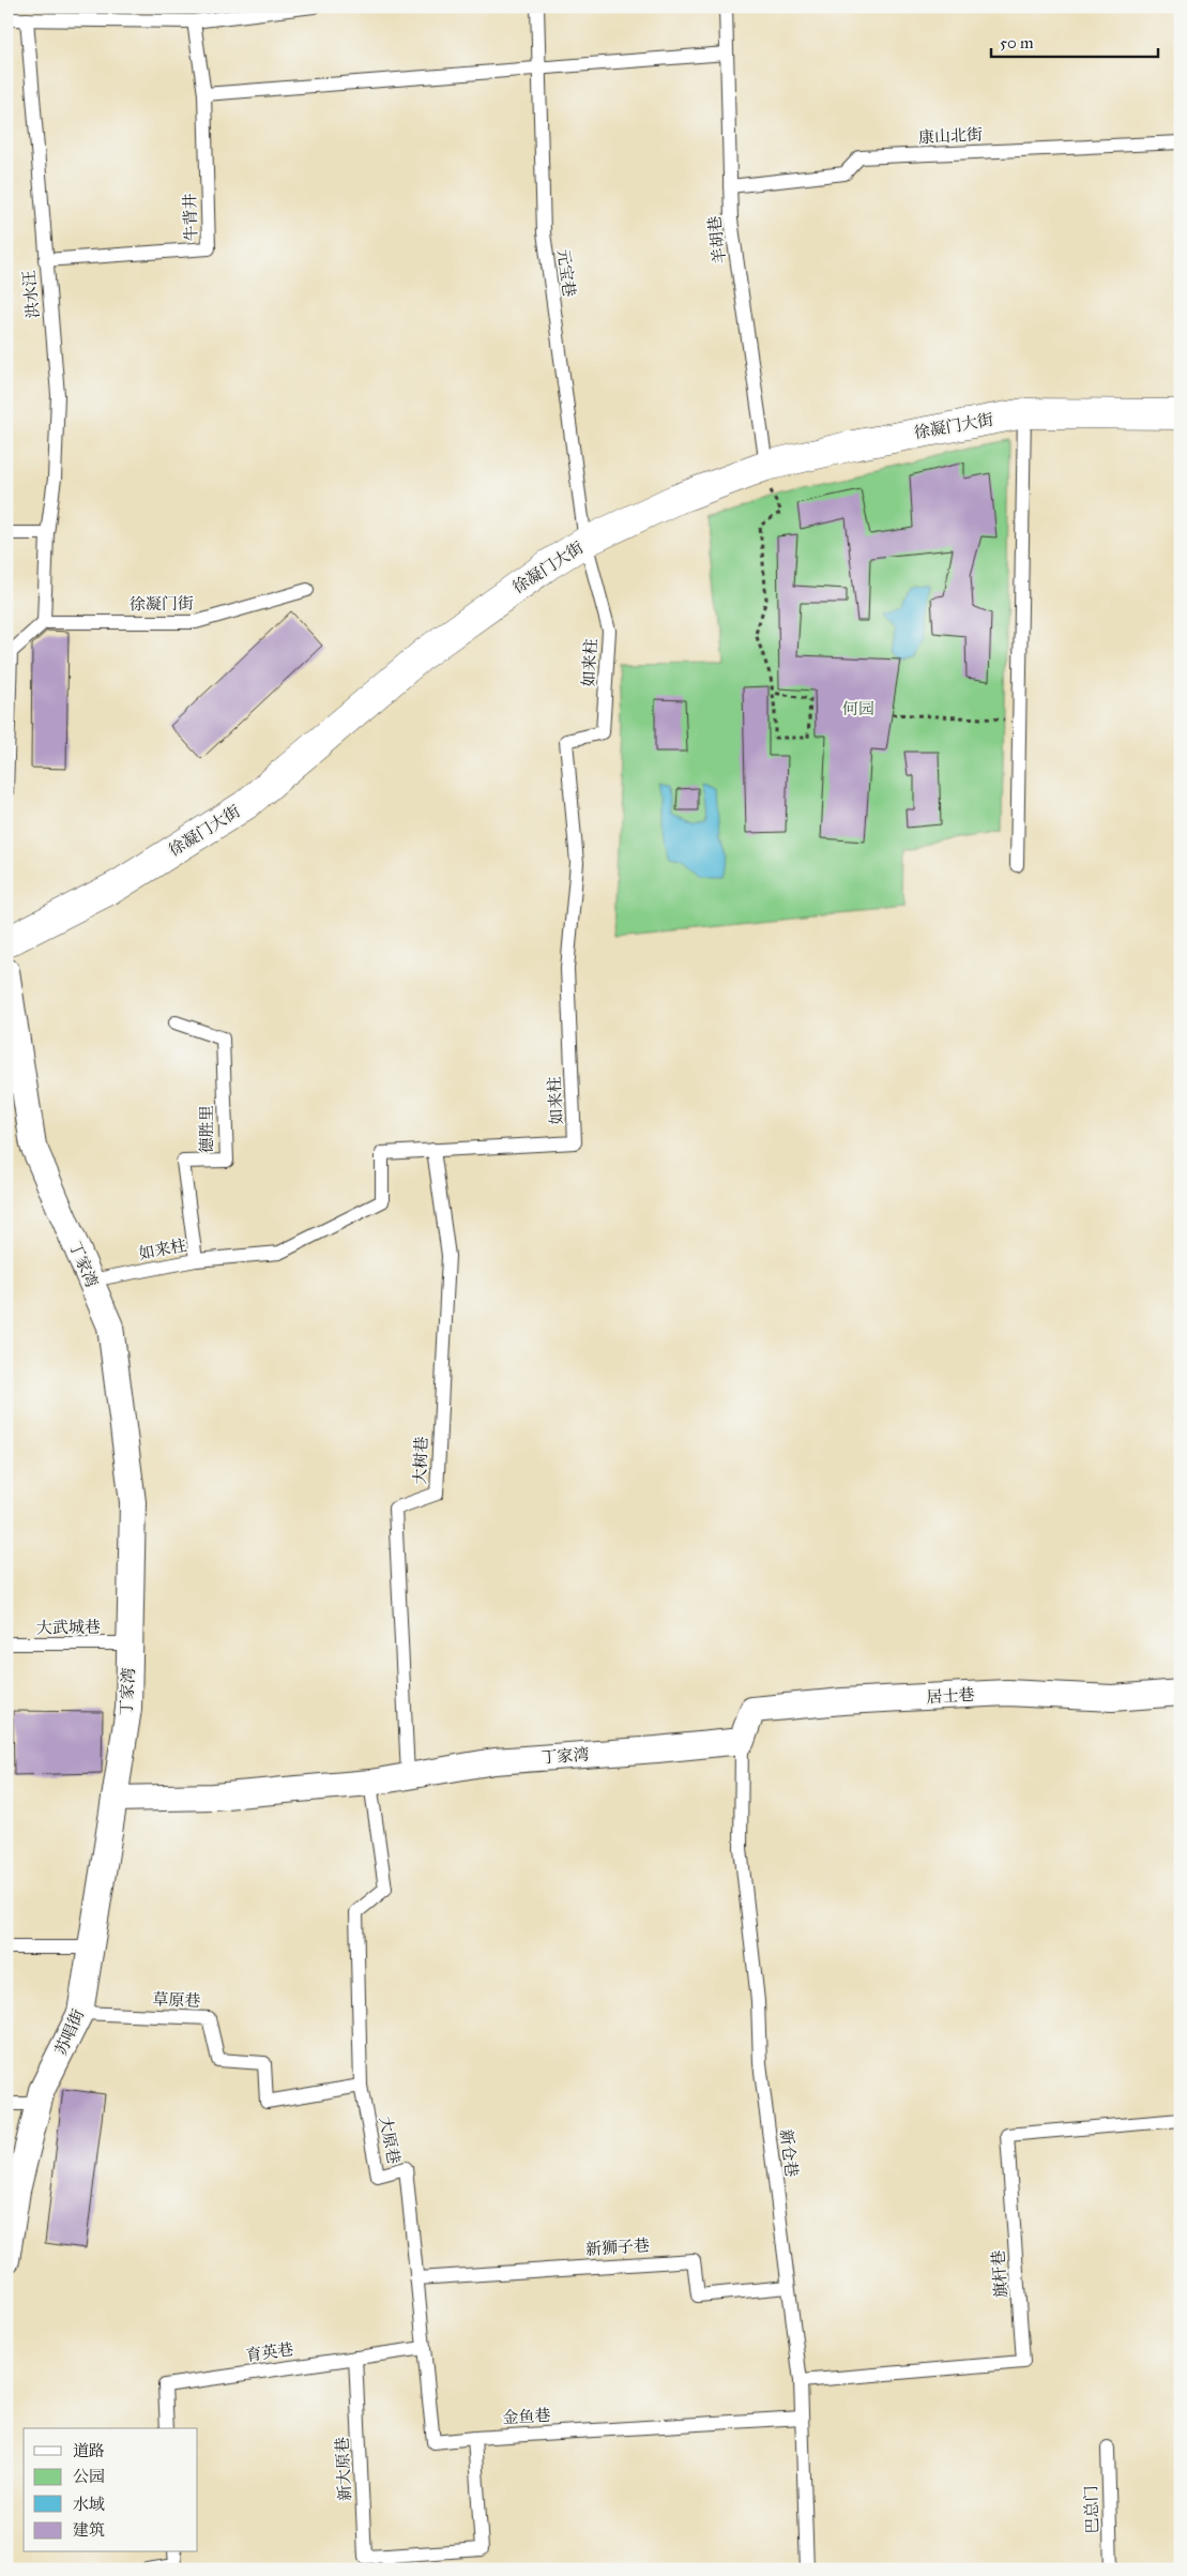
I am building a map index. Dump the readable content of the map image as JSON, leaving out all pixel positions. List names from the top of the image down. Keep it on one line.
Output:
{"streets":{"street":["徐凝门大街","丁家湾","居士巷","苏唱街"],"lane":["康山北街","牛背井","羊胡巷","元宝巷","洪水汪","徐凝门街","如来柱","德胜里","大树巷","大武城巷","草原巷","大原巷","新仓巷","新狮子巷","旗杆巷","育英巷","金鱼巷","新大原巷","巴总门"]},"crossings":[["康山北街","羊胡巷"],["牛背井","洪水汪"],["羊胡巷","徐凝门大街"],["元宝巷","徐凝门大街"],["元宝巷","如来柱"],["洪水汪","徐凝门街"],["徐凝门大街","如来柱"],["如来柱","德胜里"],["如来柱","丁家湾"],["如来柱","大树巷"],["丁家湾","大树巷"],["丁家湾","大武城巷"],["丁家湾","居士巷"],["丁家湾","苏唱街"],["丁家湾","大原巷"],["丁家湾","新仓巷"],["居士巷","新仓巷"],["草原巷","苏唱街"],["草原巷","大原巷"],["大原巷","新狮子巷"],["大原巷","育英巷"],["大原巷","金鱼巷"],["新仓巷","新狮子巷"],["新仓巷","旗杆巷"],["新仓巷","金鱼巷"],["育英巷","新大原巷"]],"parks":["何园"],"legend":["道路","公园","水域","建筑"],"scale_bar":"50 m"}
